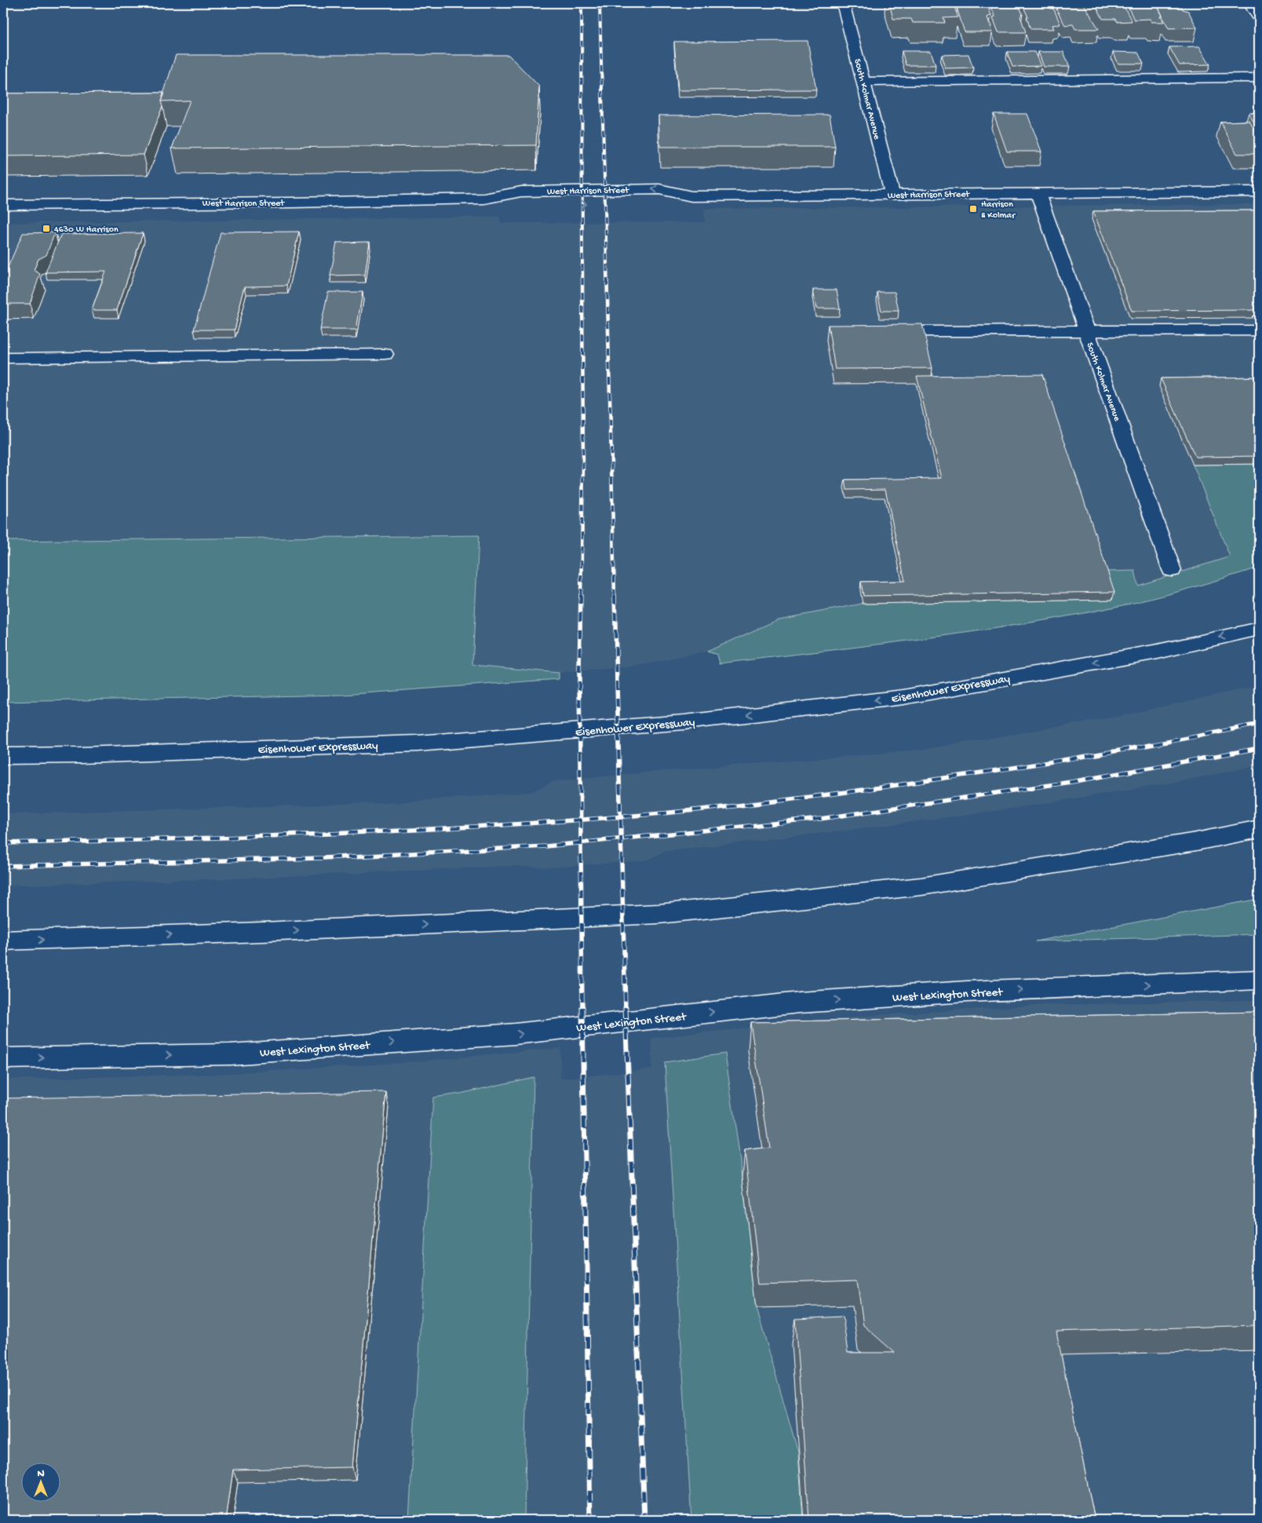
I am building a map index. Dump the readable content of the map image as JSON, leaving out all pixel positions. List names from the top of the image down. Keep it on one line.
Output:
{"streets":{"main road":["South Kolmar Avenue","West Harrison Street","Eisenhower Expressway","West Lexington Street"]},"crossings":[["South Kolmar Avenue","West Harrison Street"]],"places":{"transit":["Harrison & Kolmar","4630 W Harrison"]},"north":"top"}
